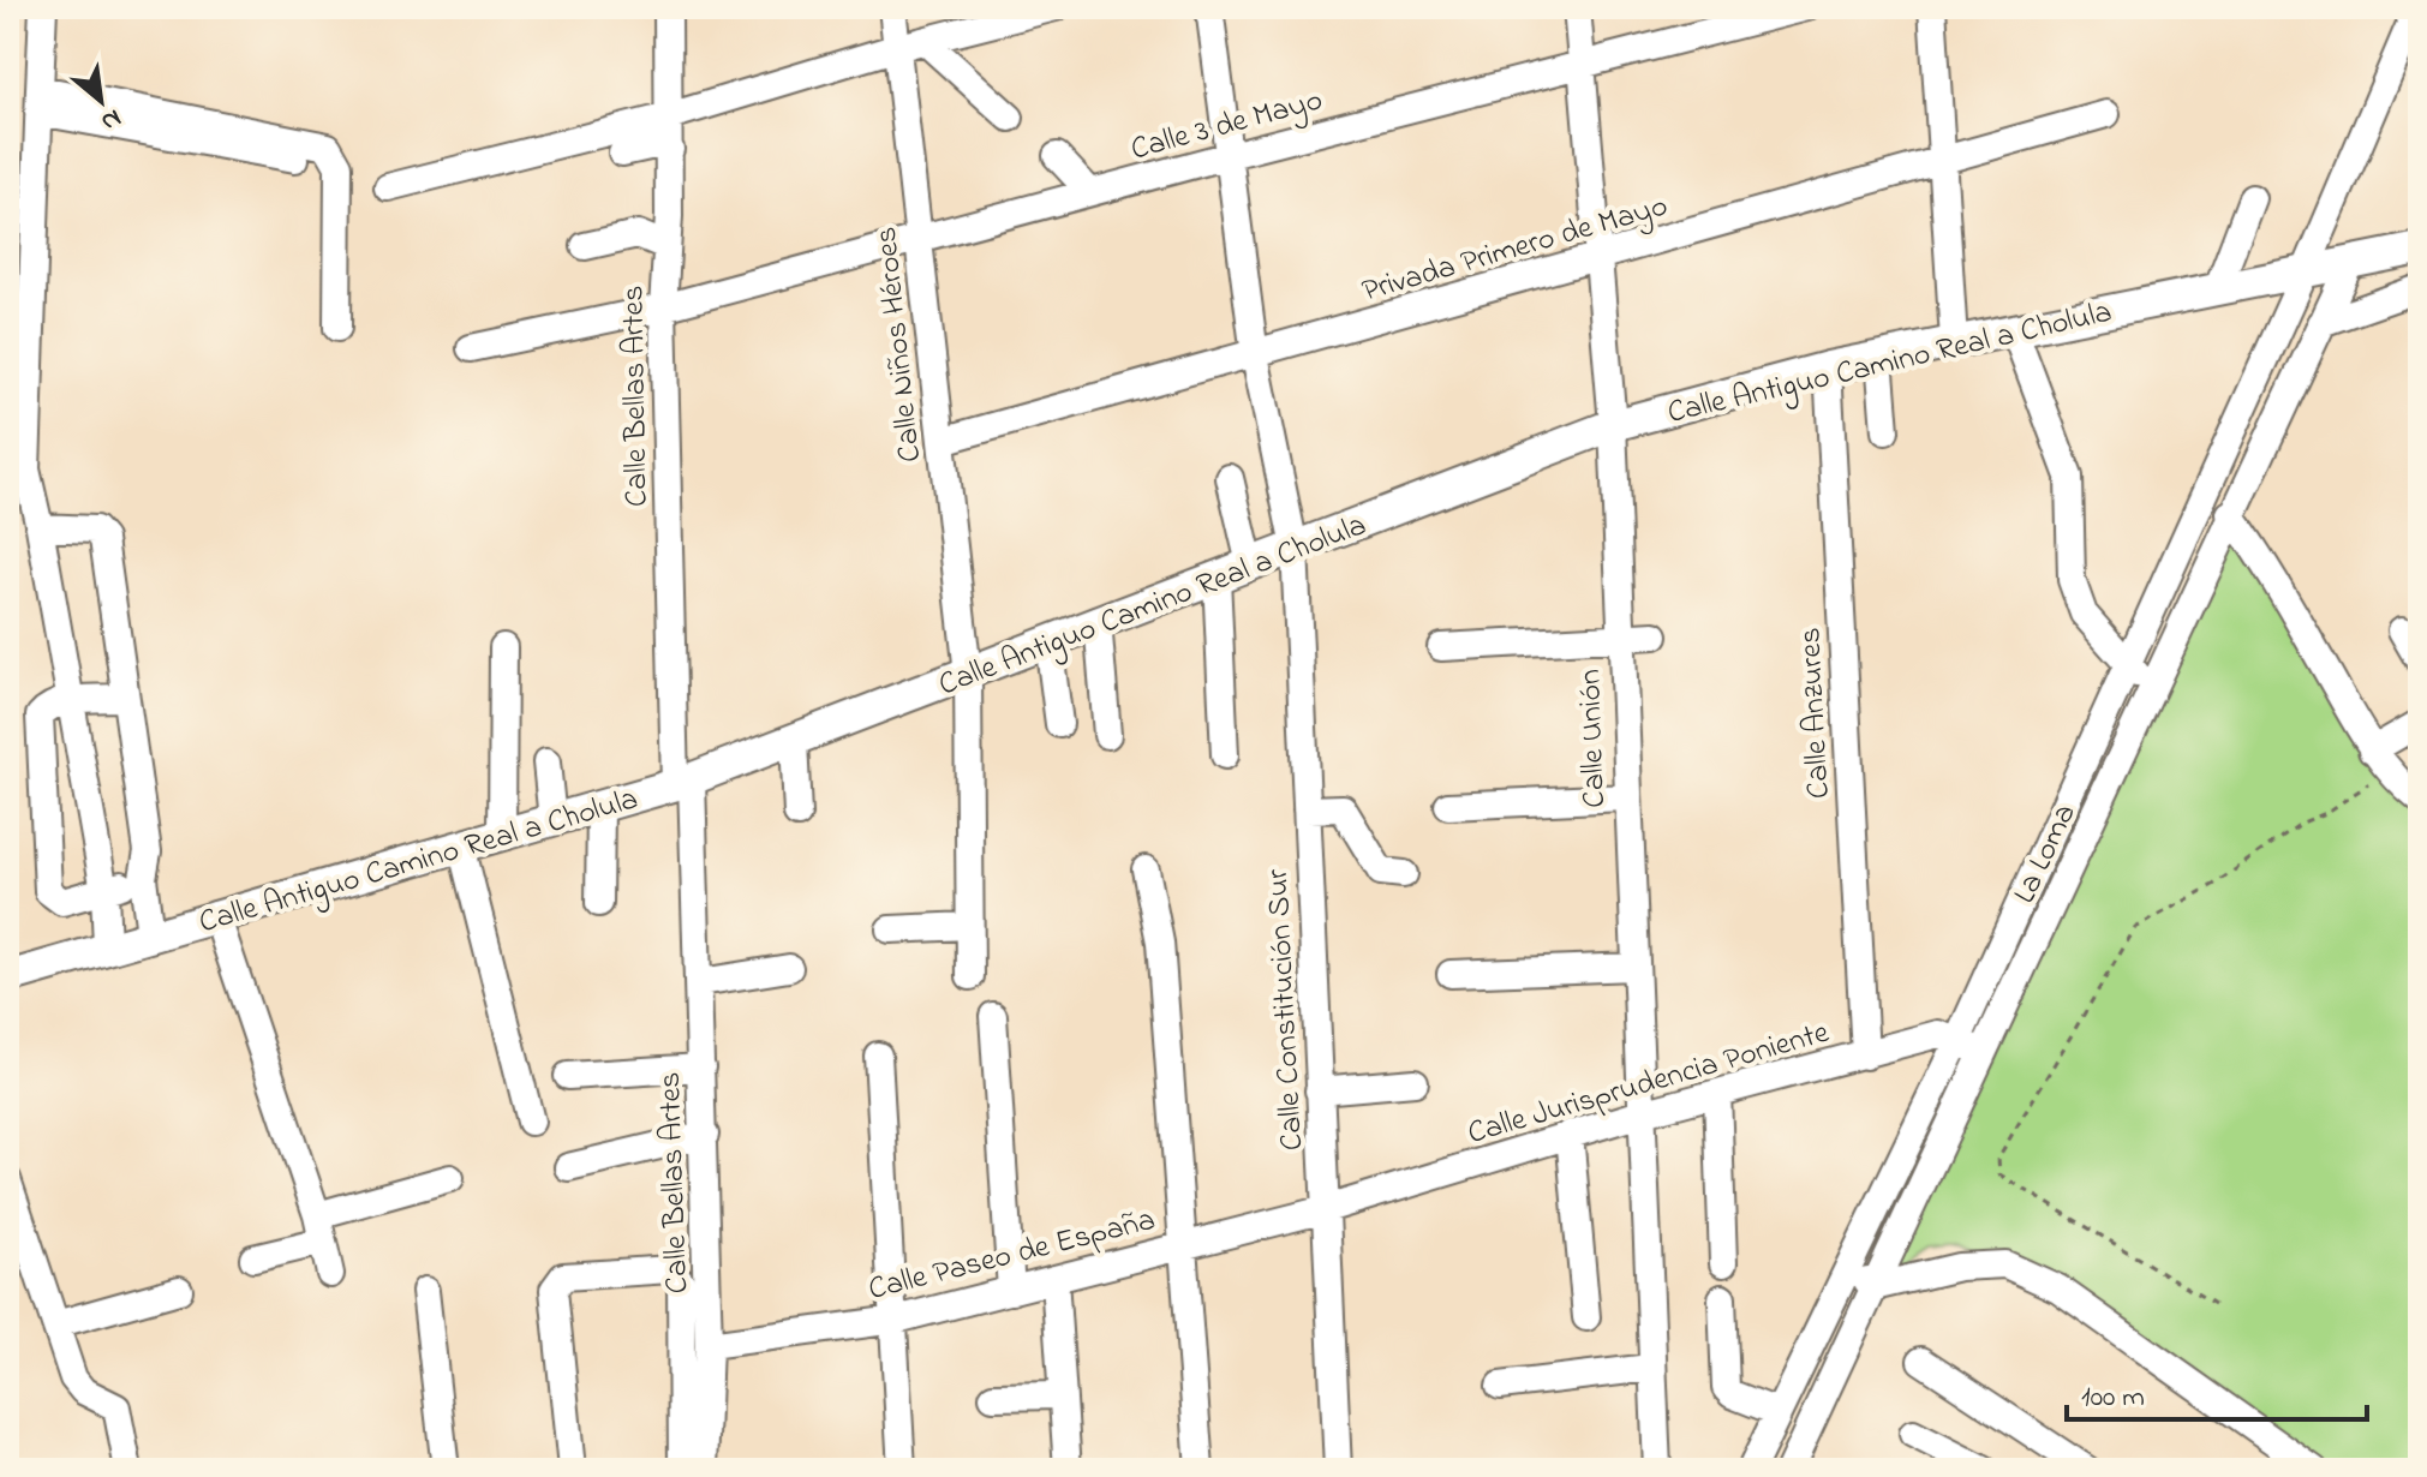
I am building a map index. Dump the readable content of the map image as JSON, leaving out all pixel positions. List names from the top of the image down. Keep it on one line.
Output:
{"streets":{"main road":["Calle Antiguo Camino Real a Cholula"],"street":["Calle 3 de Mayo","Privada Primero de Mayo","Calle Niños Héroes","Calle Bellas Artes","Calle Anzures","Calle Unión","La Loma","Calle Constitución Sur","Calle Jurisprudencia Poniente","Calle Paseo de España"]},"crossings":[["Calle 3 de Mayo","Calle Niños Héroes"],["Calle 3 de Mayo","Calle Bellas Artes"],["Calle 3 de Mayo","Calle Unión"],["Calle 3 de Mayo","Calle Constitución Sur"],["Privada Primero de Mayo","Calle Niños Héroes"],["Privada Primero de Mayo","Calle Unión"],["Privada Primero de Mayo","Calle Constitución Sur"],["Calle Niños Héroes","Calle Antiguo Camino Real a Cholula"],["Calle Antiguo Camino Real a Cholula","Calle Bellas Artes"],["Calle Antiguo Camino Real a Cholula","Calle Anzures"],["Calle Antiguo Camino Real a Cholula","Calle Unión"],["Calle Antiguo Camino Real a Cholula","La Loma"],["Calle Antiguo Camino Real a Cholula","Calle Constitución Sur"],["Calle Bellas Artes","Calle Paseo de España"],["Calle Anzures","Calle Jurisprudencia Poniente"],["Calle Unión","Calle Jurisprudencia Poniente"],["Calle Constitución Sur","Calle Jurisprudencia Poniente"],["Calle Constitución Sur","Calle Paseo de España"],["Calle Jurisprudencia Poniente","Calle Paseo de España"]],"scale_bar":"100 m","north":"bottom right"}
